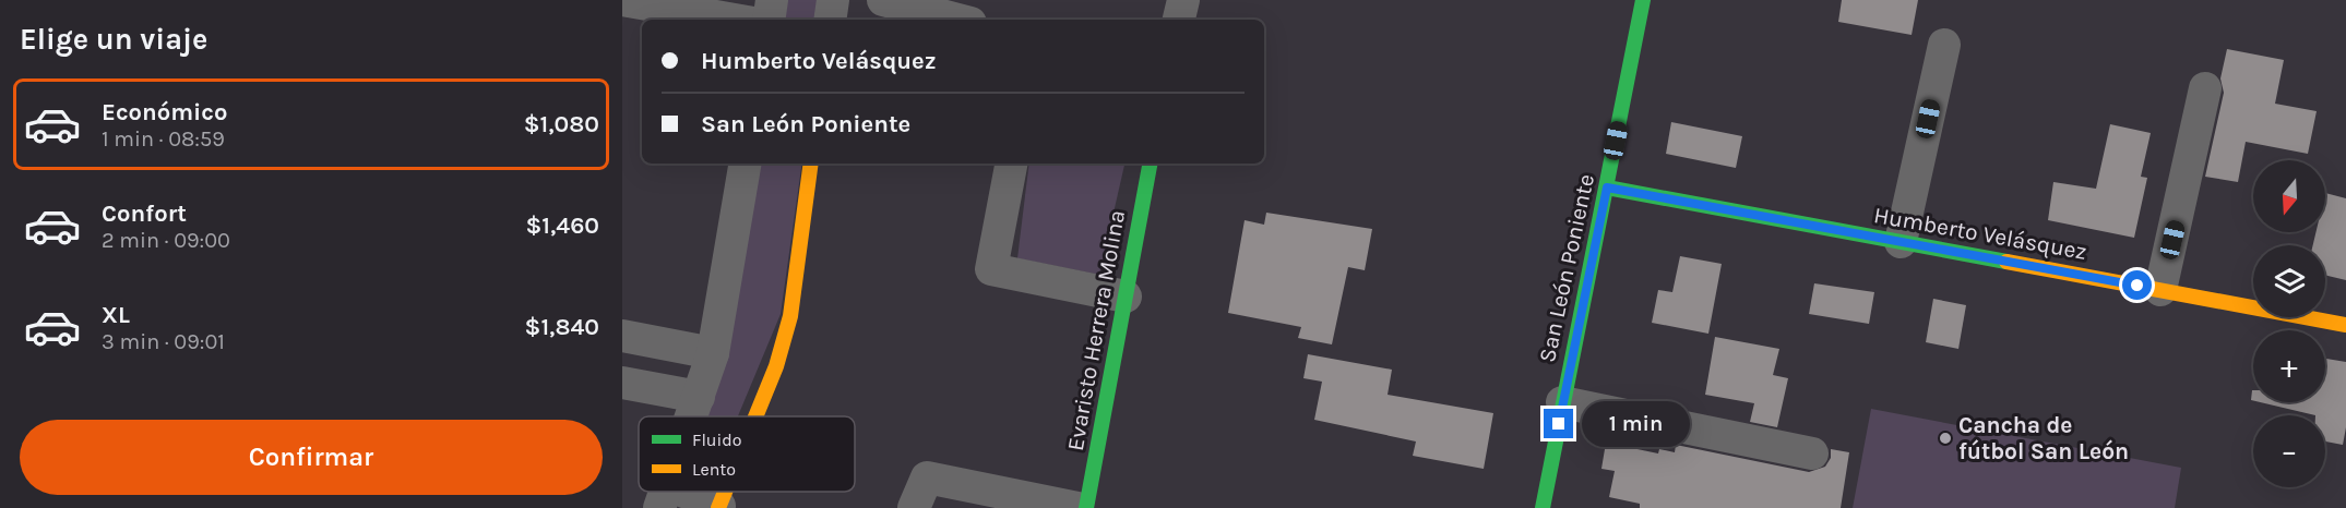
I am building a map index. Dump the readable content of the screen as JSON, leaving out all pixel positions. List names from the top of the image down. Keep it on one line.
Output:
{"streets":{"street":["Humberto Velásquez","San León Poniente","Evaristo Herrera Molina"]},"crossings":[["Humberto Velásquez","San León Poniente"]],"places":["Cancha de fútbol San León"],"legend":["Fluido","Lento"],"north":"bottom","page":{"heading":"Elige un viaje","banner":["Humberto Velásquez","San León Poniente"],"list":[{"name":"Económico","note":"1 min · 08:59","value":"$1,080"},{"name":"Confort","note":"2 min · 09:00","value":"$1,460"},{"name":"XL","note":"3 min · 09:01","value":"$1,840"}],"map_buttons":["+","−"],"bubble":"1 min","buttons":"Confirmar"}}
